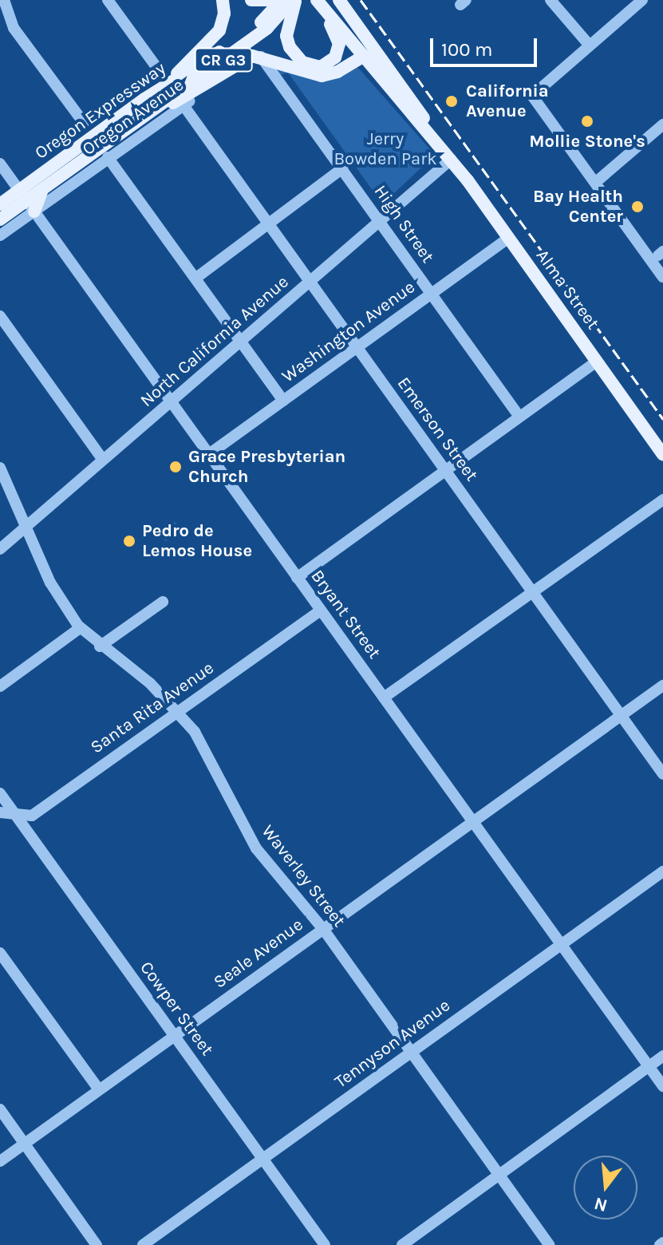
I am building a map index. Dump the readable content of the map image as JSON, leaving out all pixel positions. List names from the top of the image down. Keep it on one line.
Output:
{"streets":{"main road":["CR G3","Oregon Expressway","Oregon Avenue","Alma Street"],"street":["High Street","Washington Avenue","North California Avenue","Emerson Street","Bryant Street","Santa Rita Avenue","Waverley Street","Seale Avenue","Cowper Street","Tennyson Avenue"]},"crossings":[["Oregon Expressway","Oregon Avenue"],["Oregon Expressway","Bryant Street"],["Oregon Avenue","High Street"],["Oregon Avenue","Emerson Street"],["Oregon Avenue","Bryant Street"],["High Street","Washington Avenue"],["High Street","North California Avenue"],["Alma Street","Washington Avenue"],["Alma Street","North California Avenue"],["Washington Avenue","Emerson Street"],["Washington Avenue","Bryant Street"],["North California Avenue","Emerson Street"],["North California Avenue","Bryant Street"],["North California Avenue","Waverley Street"],["Emerson Street","Seale Avenue"],["Bryant Street","Santa Rita Avenue"],["Bryant Street","Seale Avenue"],["Bryant Street","Tennyson Avenue"],["Santa Rita Avenue","Waverley Street"],["Santa Rita Avenue","Cowper Street"],["Waverley Street","Seale Avenue"],["Waverley Street","Tennyson Avenue"],["Seale Avenue","Cowper Street"],["Cowper Street","Tennyson Avenue"]],"parks":["Jerry Bowden Park"],"places":["California Avenue","Mollie Stone's","Bay Health Center","Grace Presbyterian Church","Pedro de Lemos House"],"scale_bar":"100 m","north":"bottom"}
